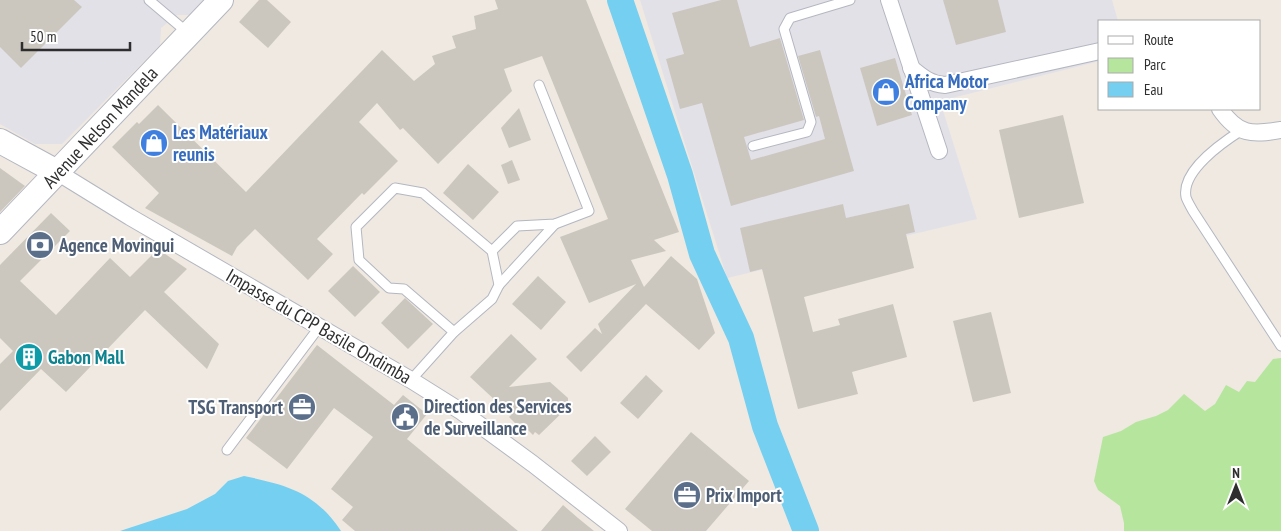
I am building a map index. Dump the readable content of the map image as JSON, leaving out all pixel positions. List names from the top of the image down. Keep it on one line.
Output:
{"streets":{"main road":["Avenue Nelson Mandela"],"street":["Impasse du CPP Basile Ondimba"]},"crossings":[["Avenue Nelson Mandela","Impasse du CPP Basile Ondimba"]],"places":{"shop":["Africa Motor Company","Les Matériaux reunis"],"bank":["Agence Movingui"],"building":["Gabon Mall"],"office":["TSG Transport","Prix Import"],"public building":["Direction des Services de Surveillance"]},"legend":["Route","Parc","Eau"],"scale_bar":"50 m","north":"top"}
